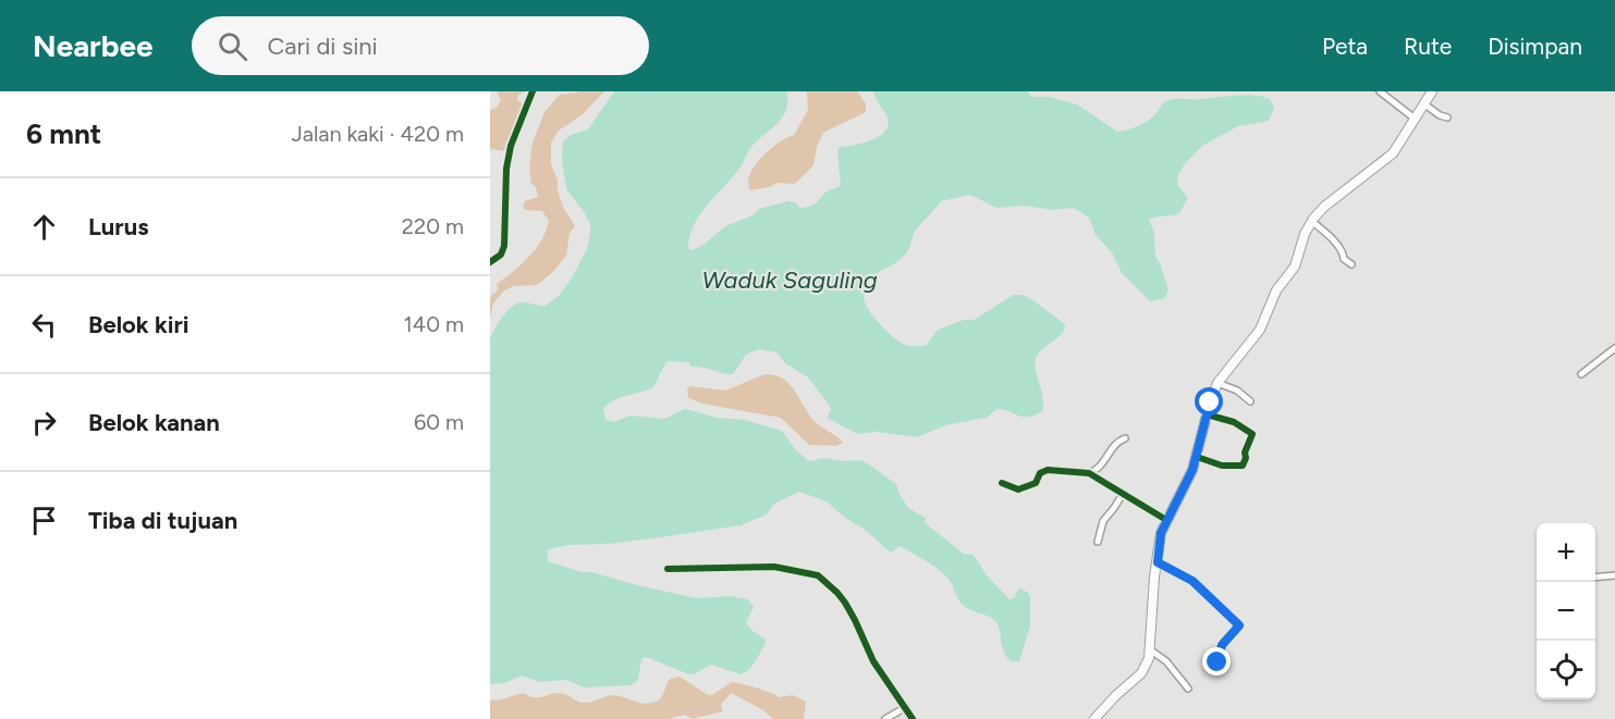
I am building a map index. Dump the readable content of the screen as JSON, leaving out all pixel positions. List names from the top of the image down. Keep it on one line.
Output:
{"water":["Waduk Saguling"],"page":{"header":"Nearbee","search":"Cari di sini","nav":["Peta","Rute","Disimpan"],"heading":["6 mnt","Jalan kaki · 420 m"],"list":[["Lurus","220 m"],["Belok kiri","140 m"],["Belok kanan","60 m"],"Tiba di tujuan"],"map_buttons":["+","−"]}}
